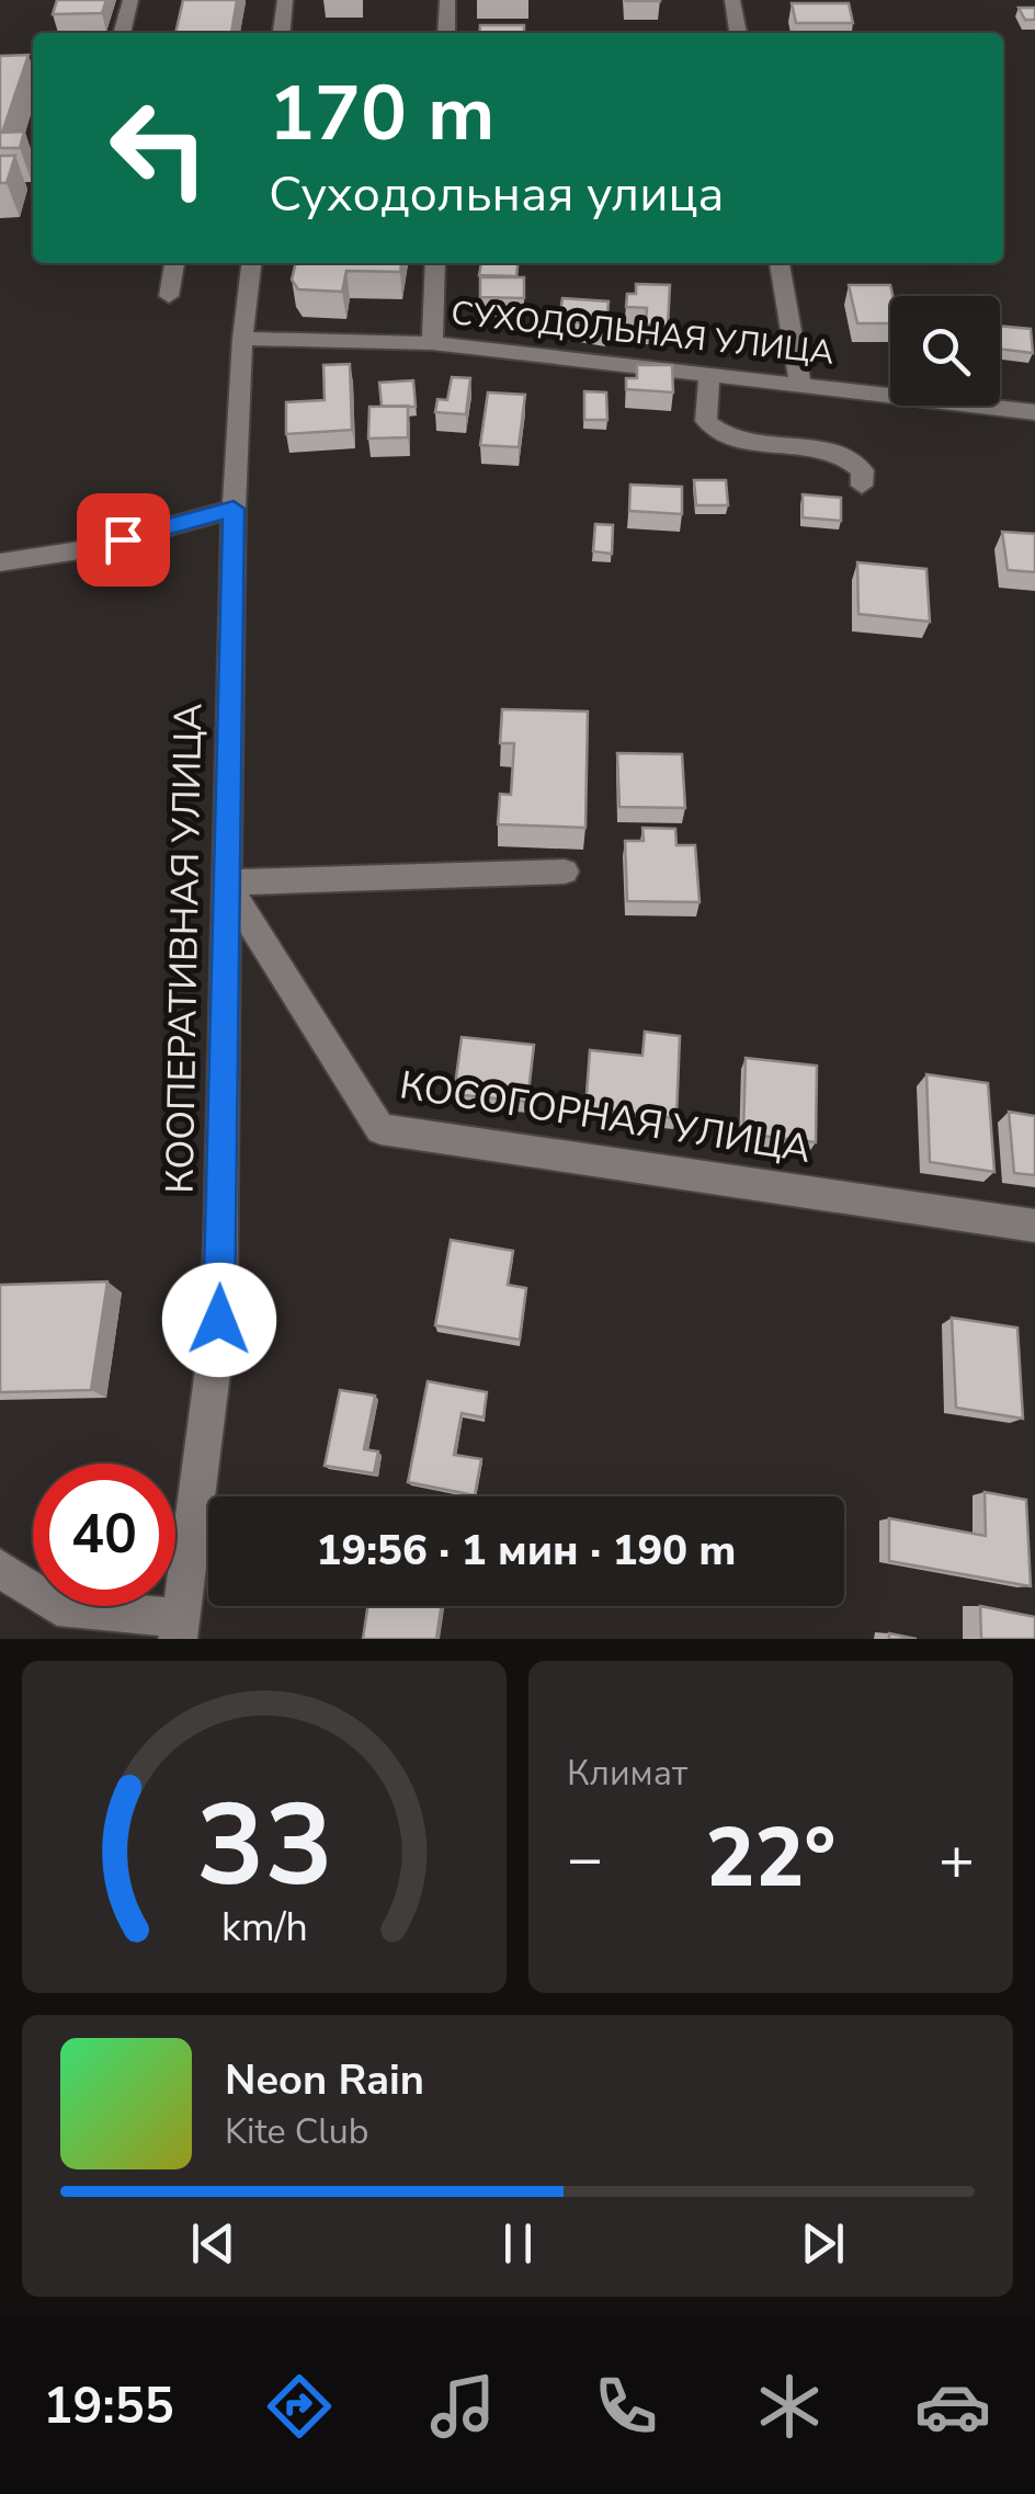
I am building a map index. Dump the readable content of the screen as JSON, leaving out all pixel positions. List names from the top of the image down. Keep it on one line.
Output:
{"streets":{"street":["СУХОДОЛЬНАЯ УЛИЦА","КООПЕРАТИВНАЯ УЛИЦА","КОСОГОРНАЯ УЛИЦА"]},"crossings":[["СУХОДОЛЬНАЯ УЛИЦА","КООПЕРАТИВНАЯ УЛИЦА"],["КООПЕРАТИВНАЯ УЛИЦА","КОСОГОРНАЯ УЛИЦА"]],"page":{"turn":["170 m","Суходольная улица"],"limit":"40","trip":"19:56 · 1 мин · 190 m","tile":"Климат","heat":["−","22°","+"],"song":["Neon Rain","Kite Club"],"tabs":"19:55","gauge":["33","km/h"]}}
